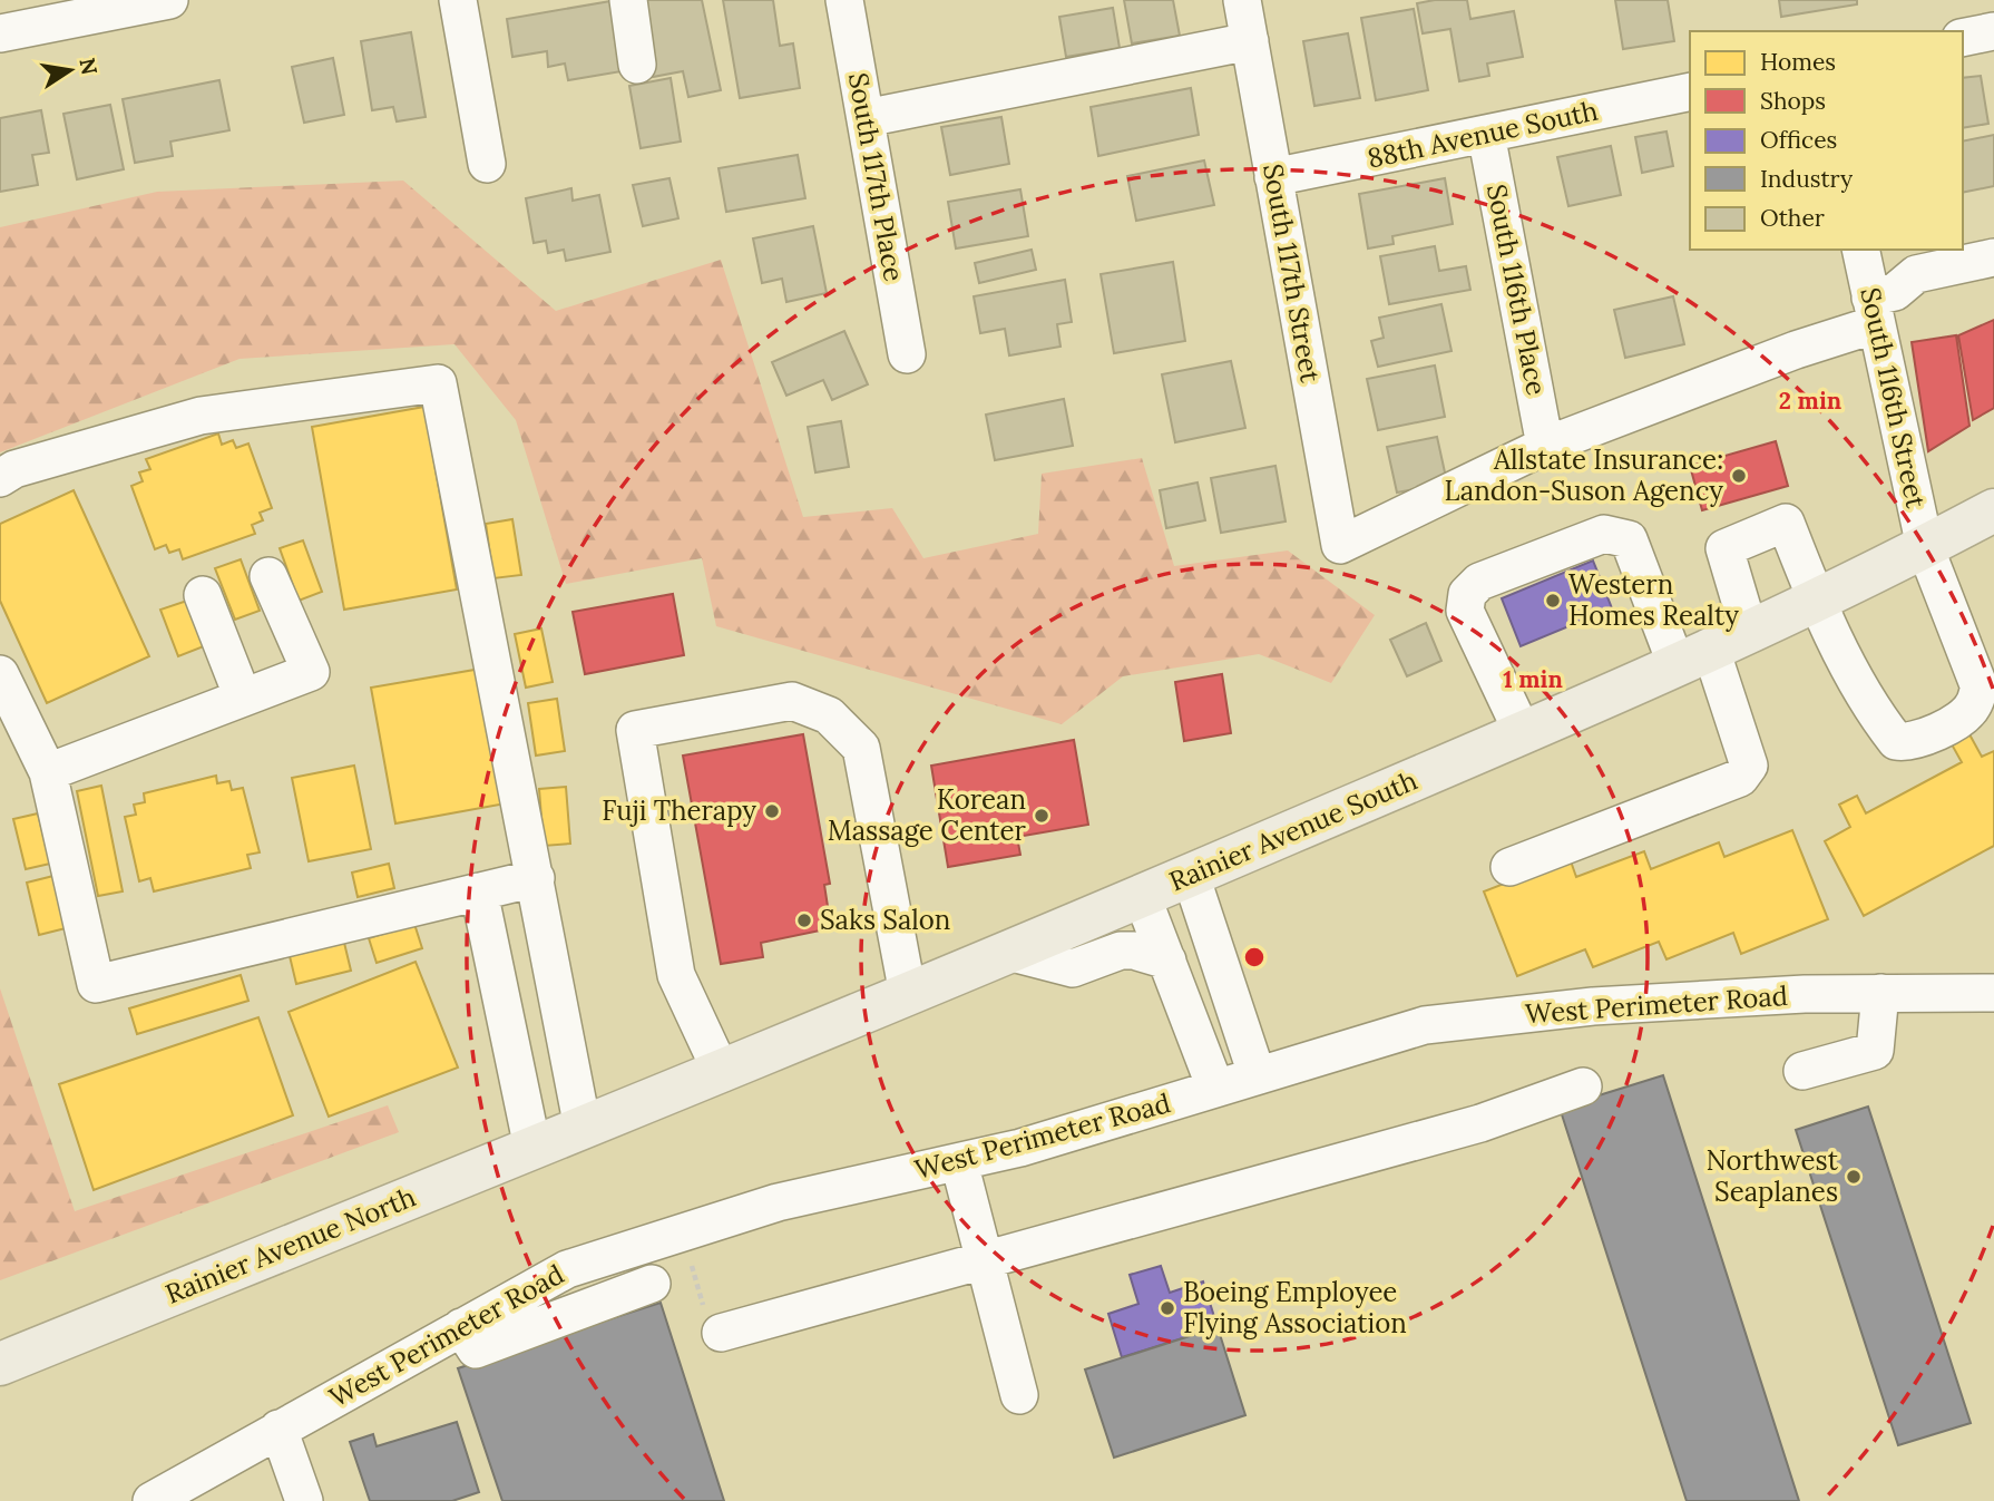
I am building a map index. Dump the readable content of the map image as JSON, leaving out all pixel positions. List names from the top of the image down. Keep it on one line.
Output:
{"streets":{"main road":["Rainier Avenue South","Rainier Avenue North"],"street":["88th Avenue South","South 117th Place","South 117th Street","South 116th Place","South 116th Street","West Perimeter Road"]},"crossings":[["88th Avenue South","South 117th Street"],["88th Avenue South","South 116th Place"],["South 117th Street","South 116th Place"],["South 116th Street","Rainier Avenue South"],["Rainier Avenue South","Rainier Avenue North"]],"places":["Allstate Insurance: Landon-Suson Agency","Western Homes Realty","Fuji Therapy","Korean Massage Center","Saks Salon","Northwest Seaplanes","Boeing Employee Flying Association"],"legend":["Homes","Shops","Offices","Industry","Other"],"north":"right","rings":["2 min","1 min"]}
